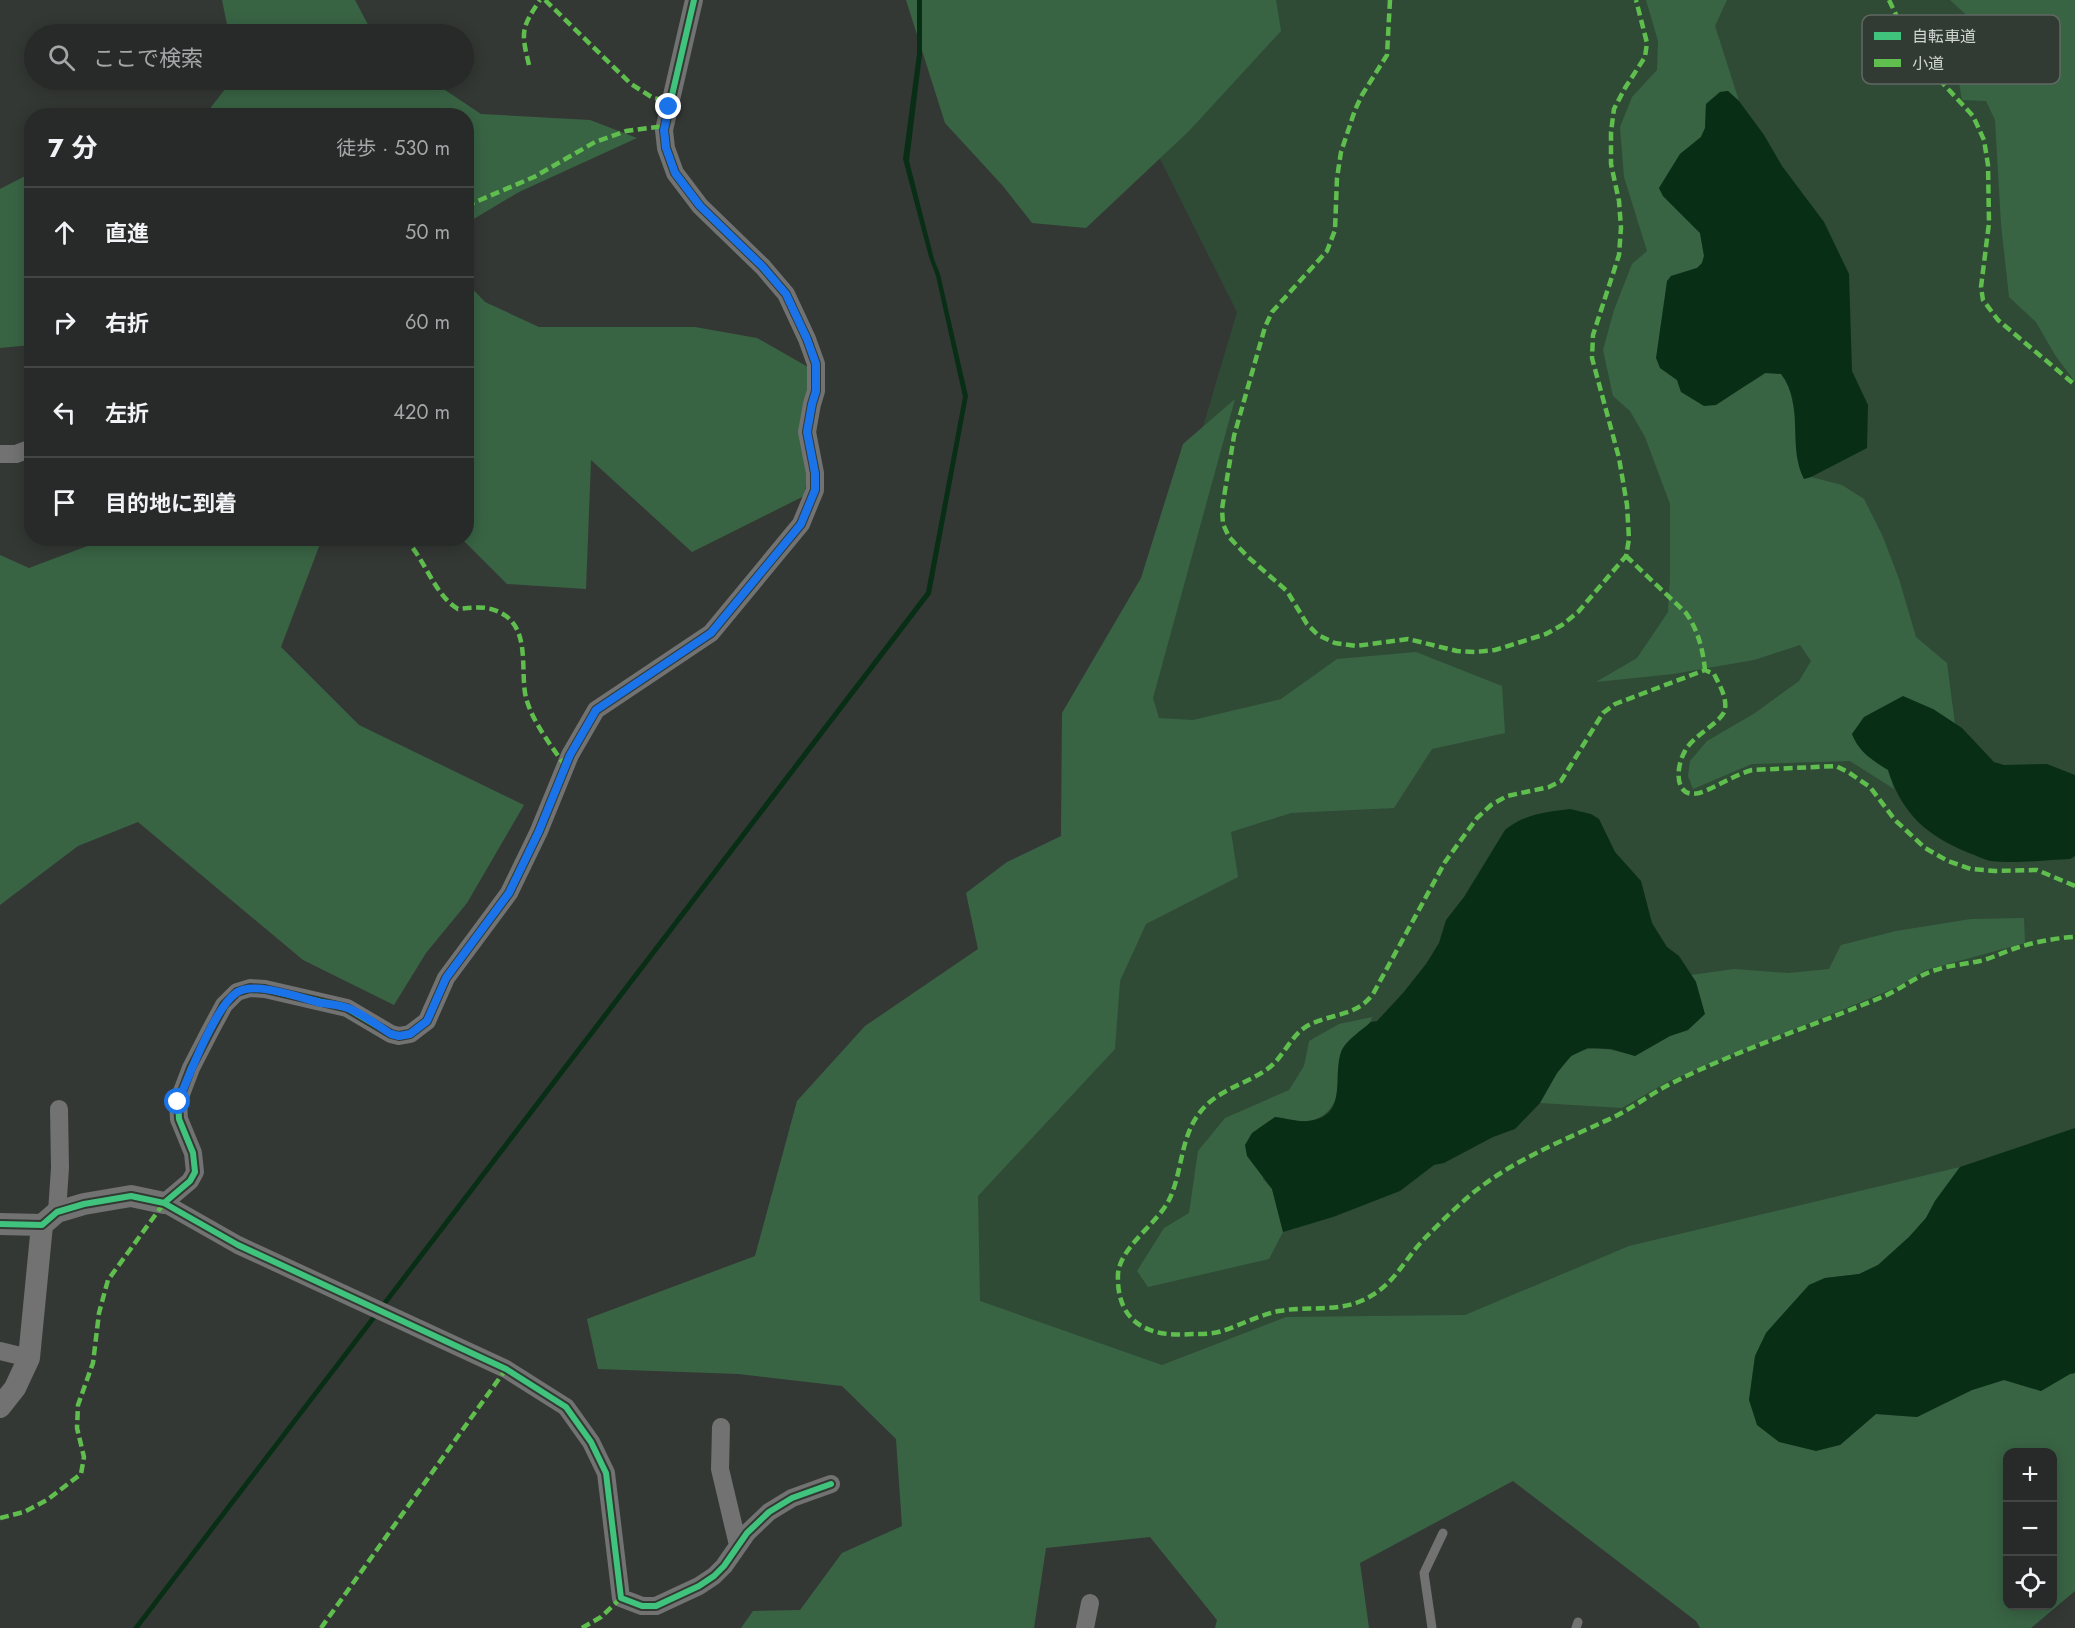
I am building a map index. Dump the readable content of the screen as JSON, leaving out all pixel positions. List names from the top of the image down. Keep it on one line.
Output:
{"legend":["自転車道","小道"],"page":{"search":"ここで検索","heading":["7 分","徒歩 · 530 m"],"list":[["直進","50 m"],["右折","60 m"],["左折","420 m"],"目的地に到着"],"map_buttons":["+","−"]}}
